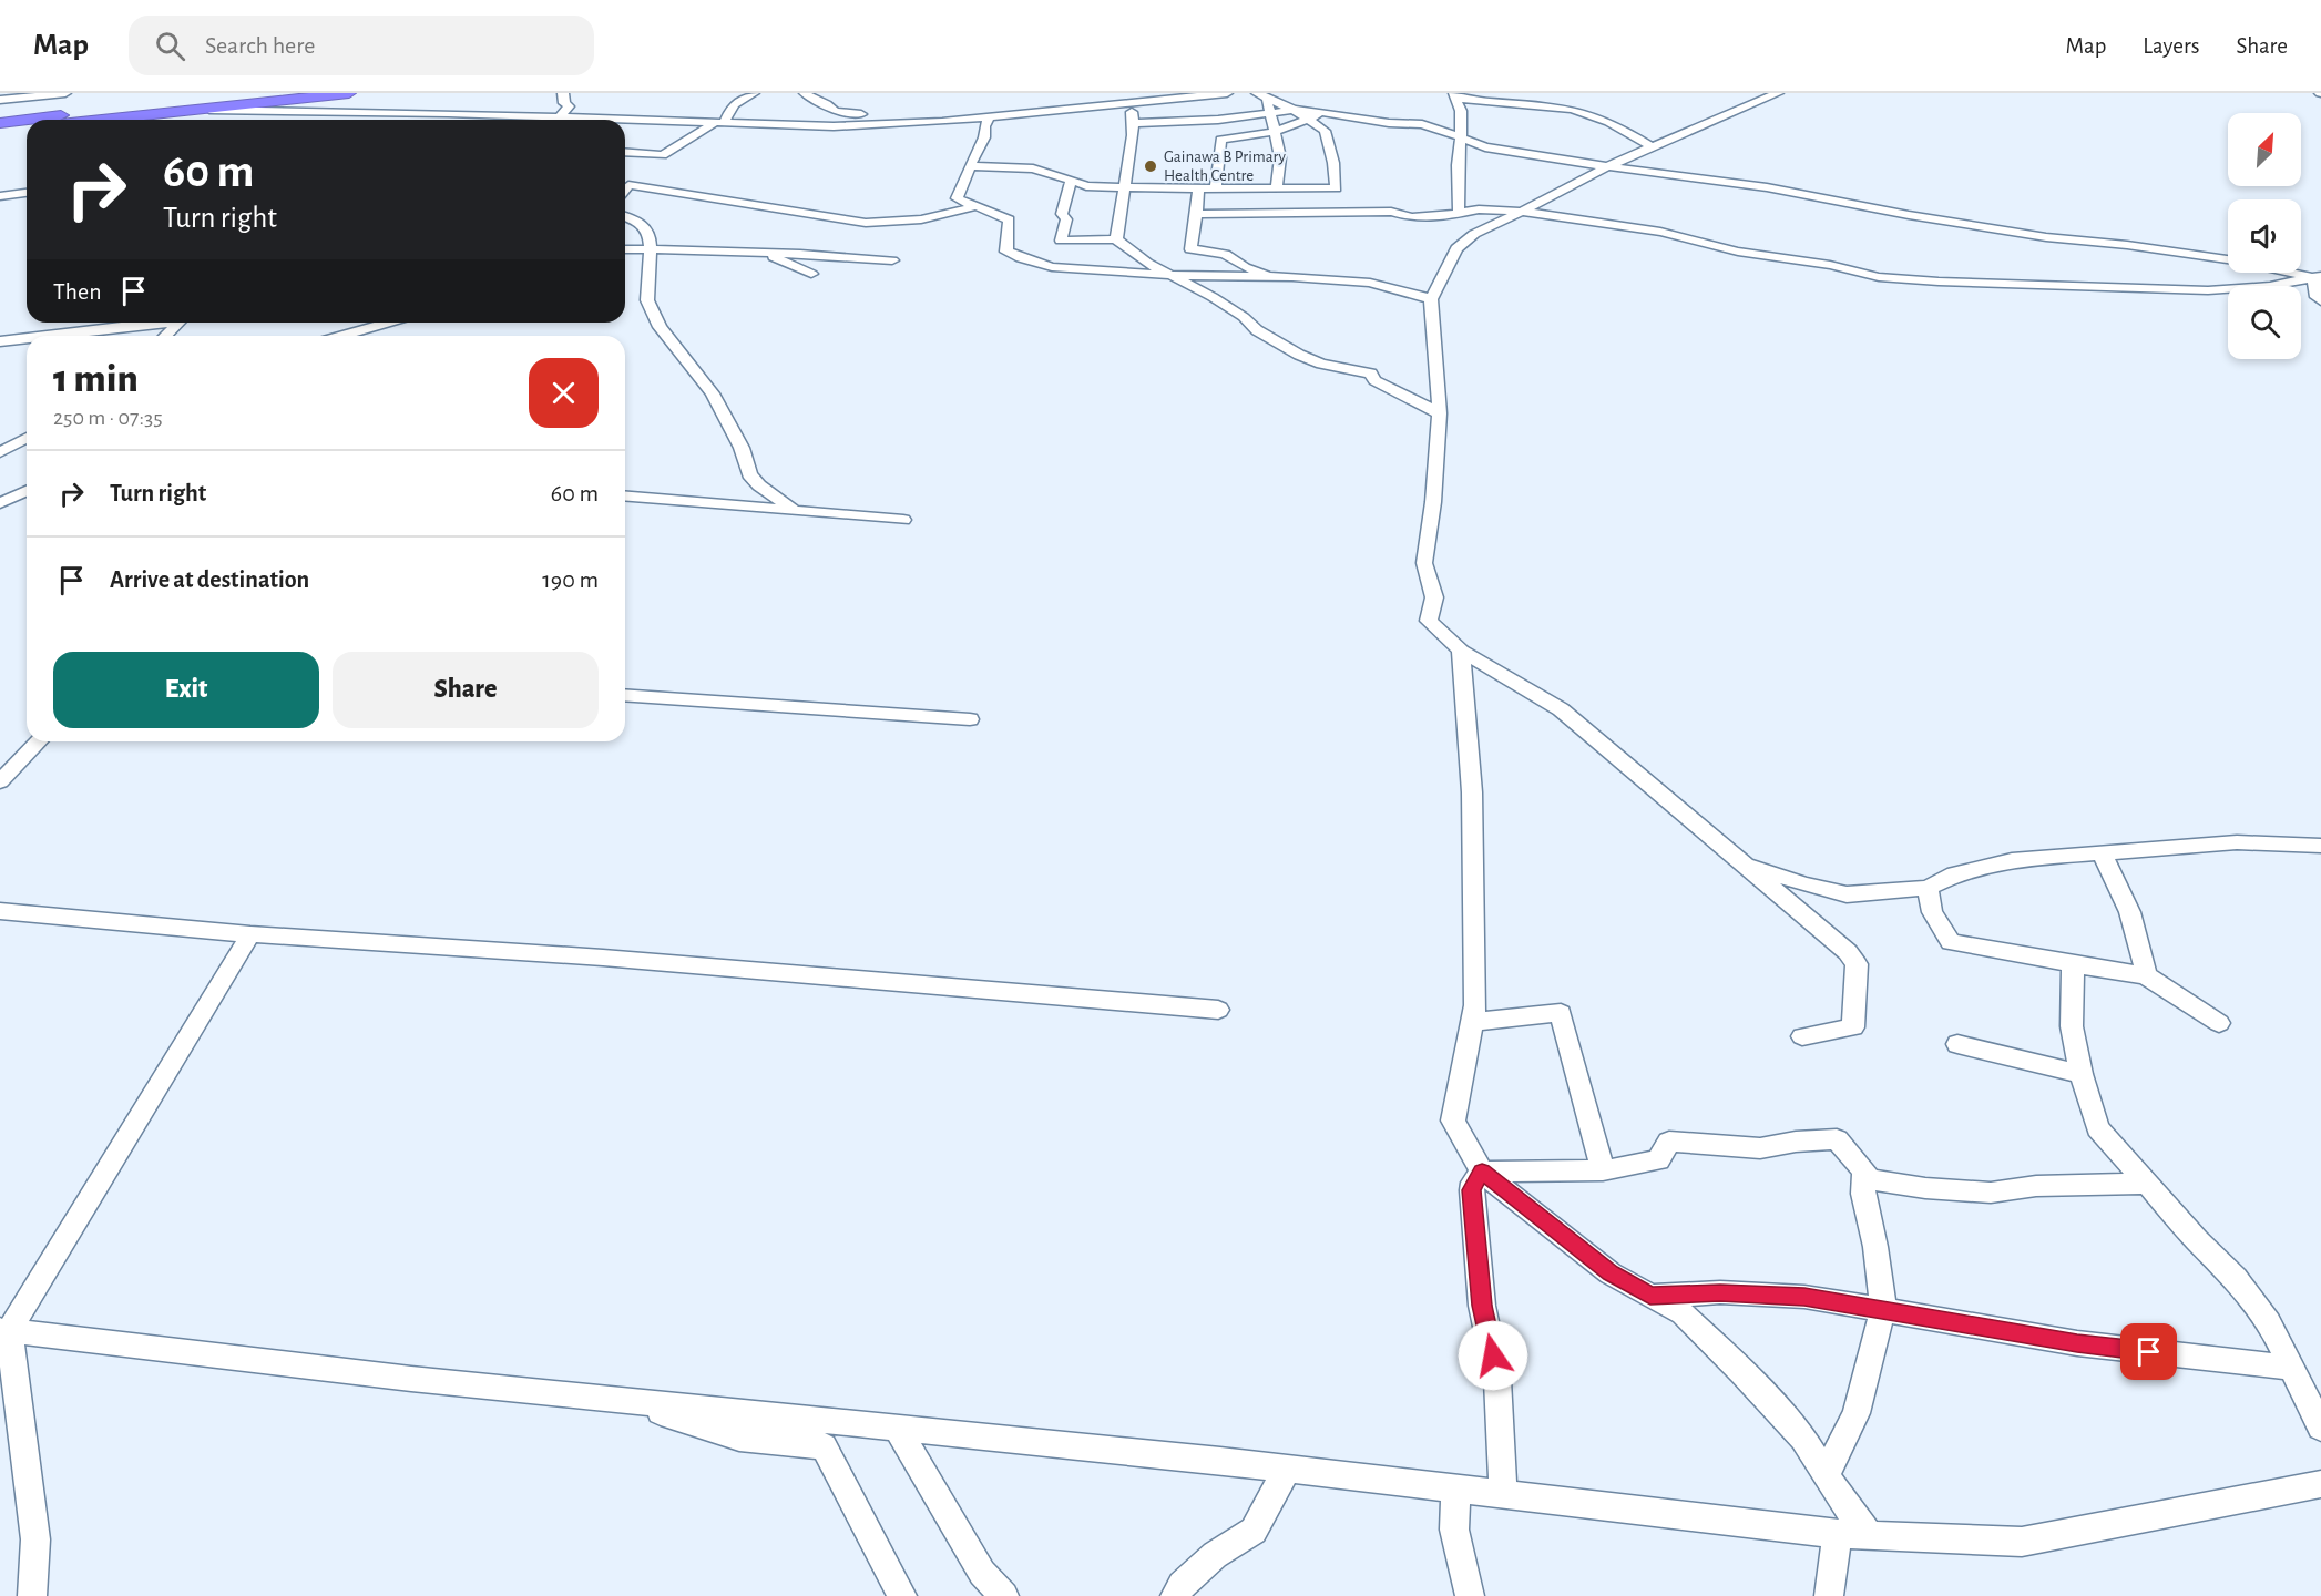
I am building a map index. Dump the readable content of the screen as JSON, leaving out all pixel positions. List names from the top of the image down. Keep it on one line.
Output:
{"places":["Gainawa B Primary Health Centre"],"north":"top right","page":{"header":"Map","search":"Search here","nav":["Map","Layers","Share"],"turn":["60 m","Turn right"],"then":"Then","heading":["1 min","250 m · 07:35"],"list":[{"name":"Turn right","value":"60 m"},{"name":"Arrive at destination","value":"190 m"}],"buttons":["Exit","Share"]}}
